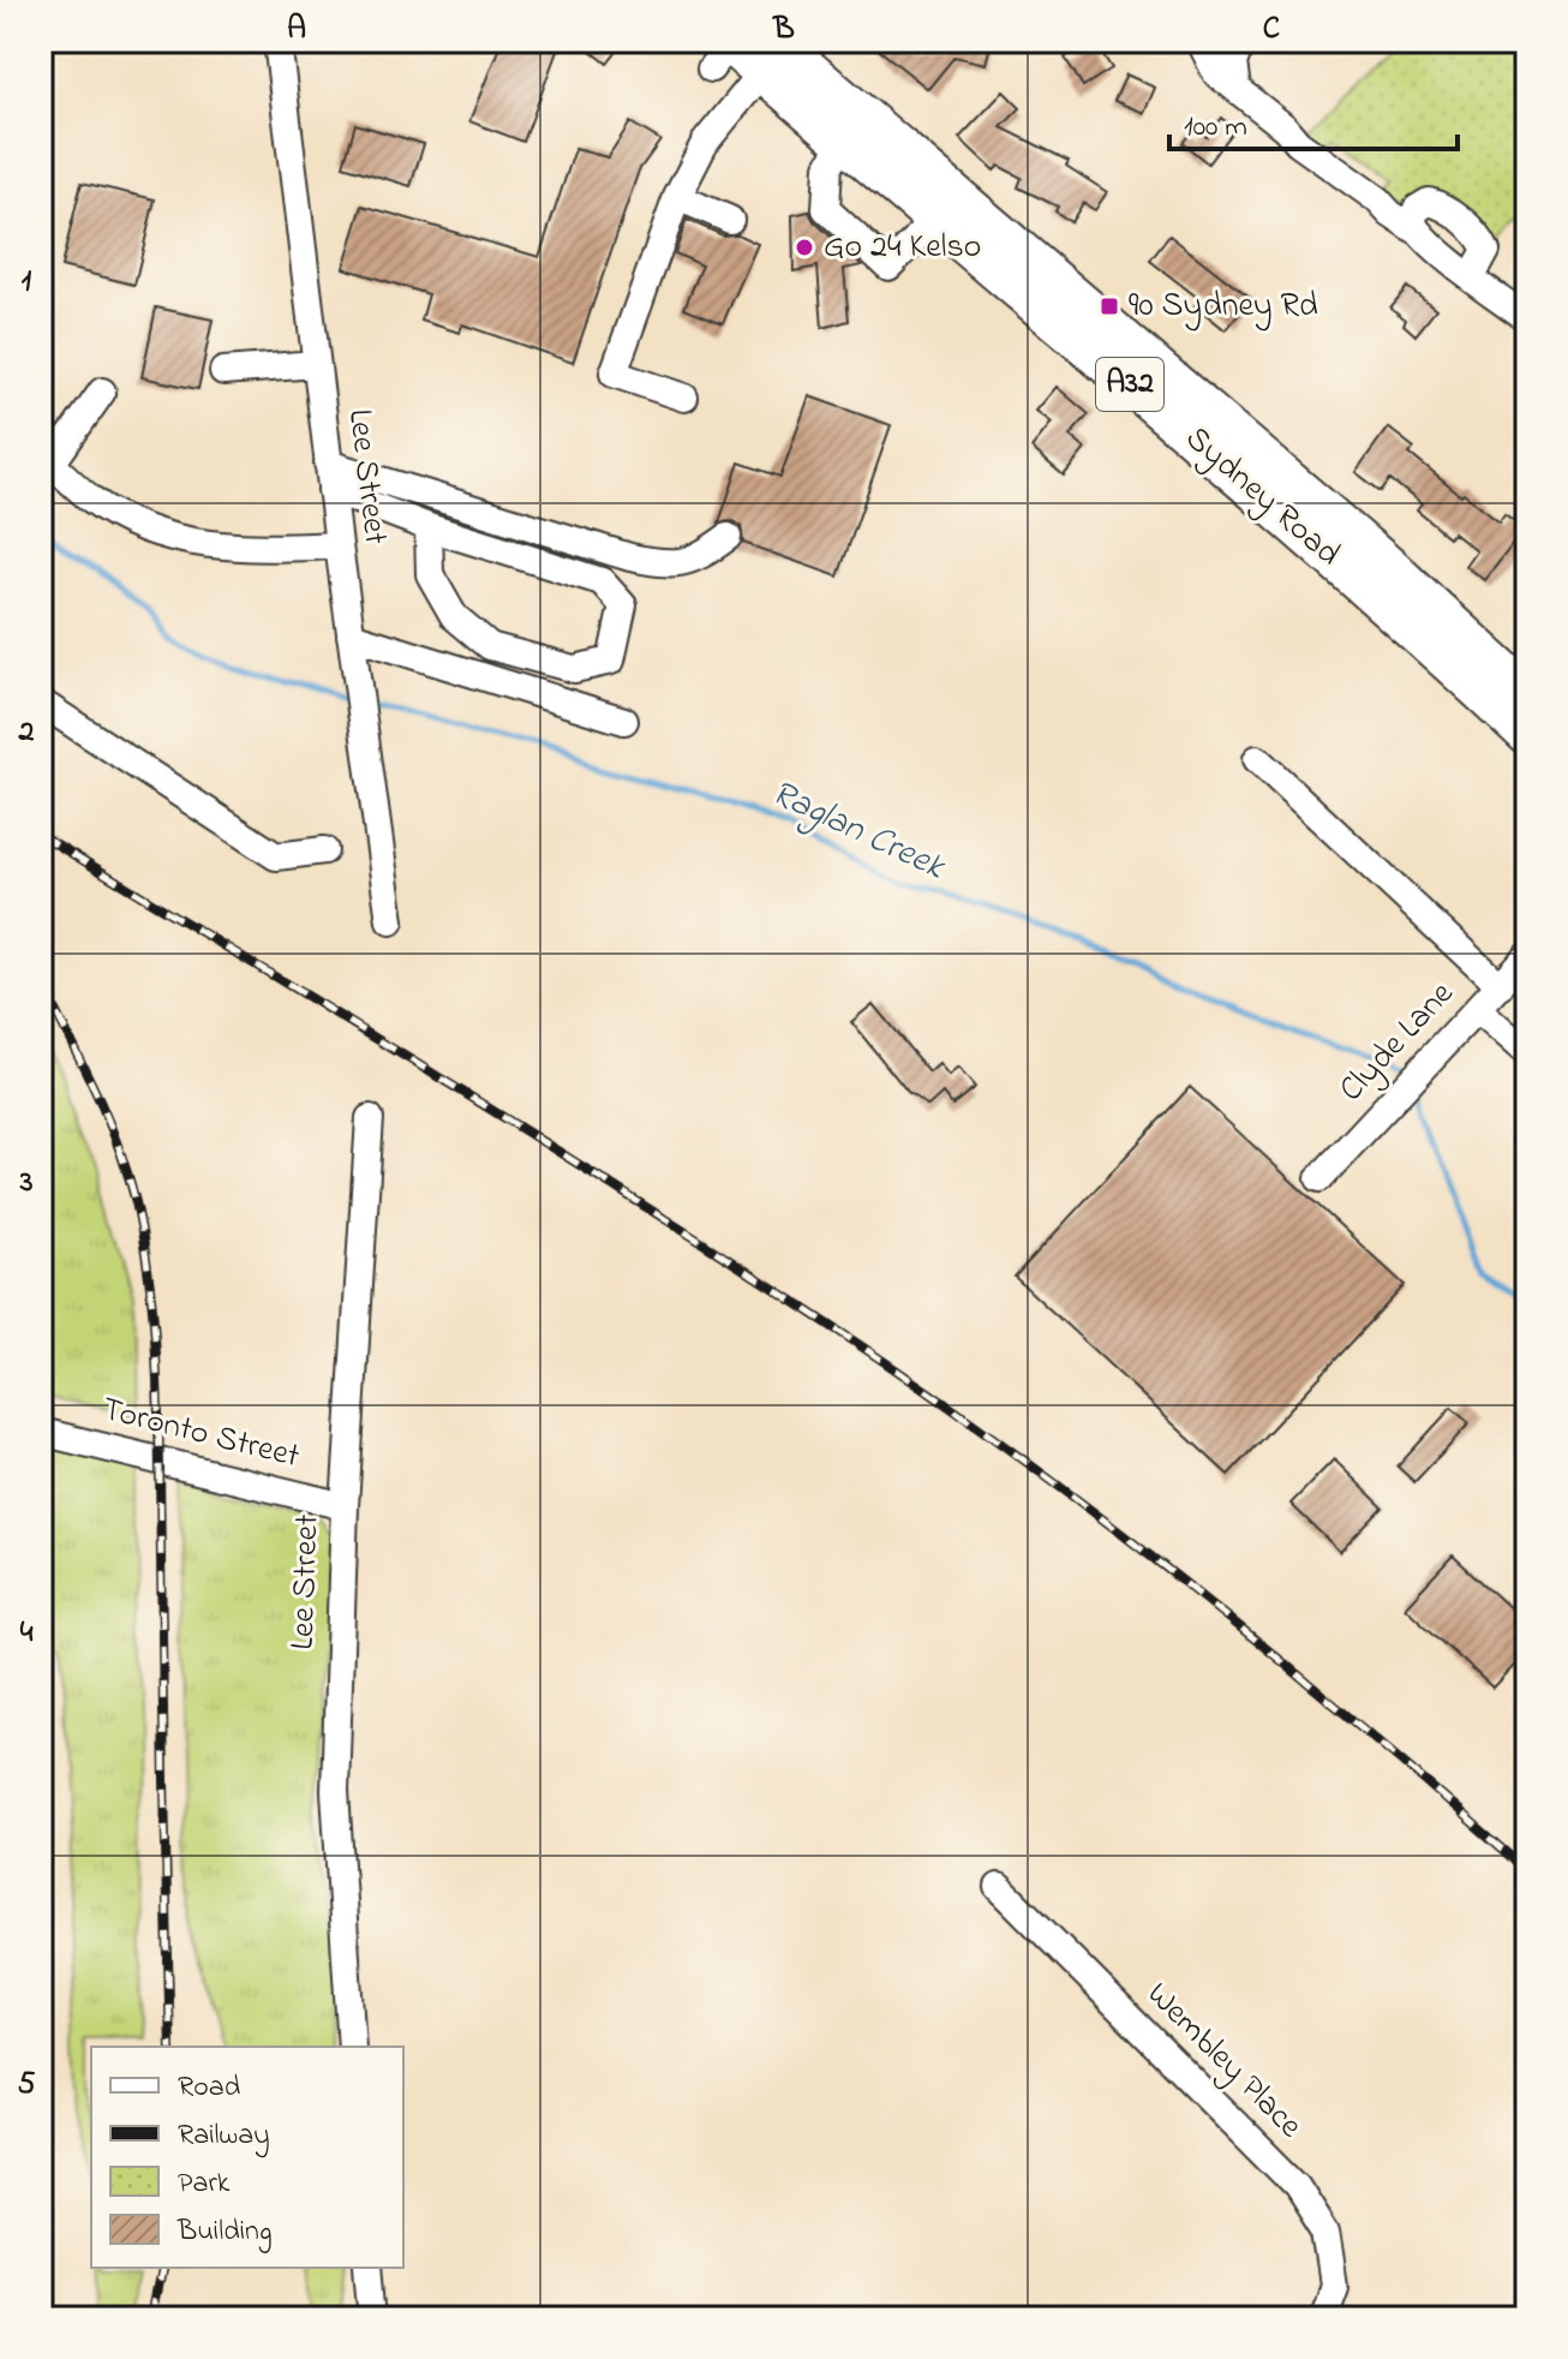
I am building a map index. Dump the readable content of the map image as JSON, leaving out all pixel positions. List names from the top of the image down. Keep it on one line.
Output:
{"streets":{"highway":["A32","Sydney Road"],"street":["Lee Street","Clyde Lane","Toronto Street","Wembley Place"]},"crossings":[["Lee Street","Toronto Street"]],"water":["Raglan Creek"],"places":{"other":["Go 24 Kelso"],"transit":["90 Sydney Rd"]},"legend":["Road","Railway","Park","Building"],"scale_bar":"100 m","grid":{"columns":["A","B","C"],"rows":["1","2","3","4","5"]}}
